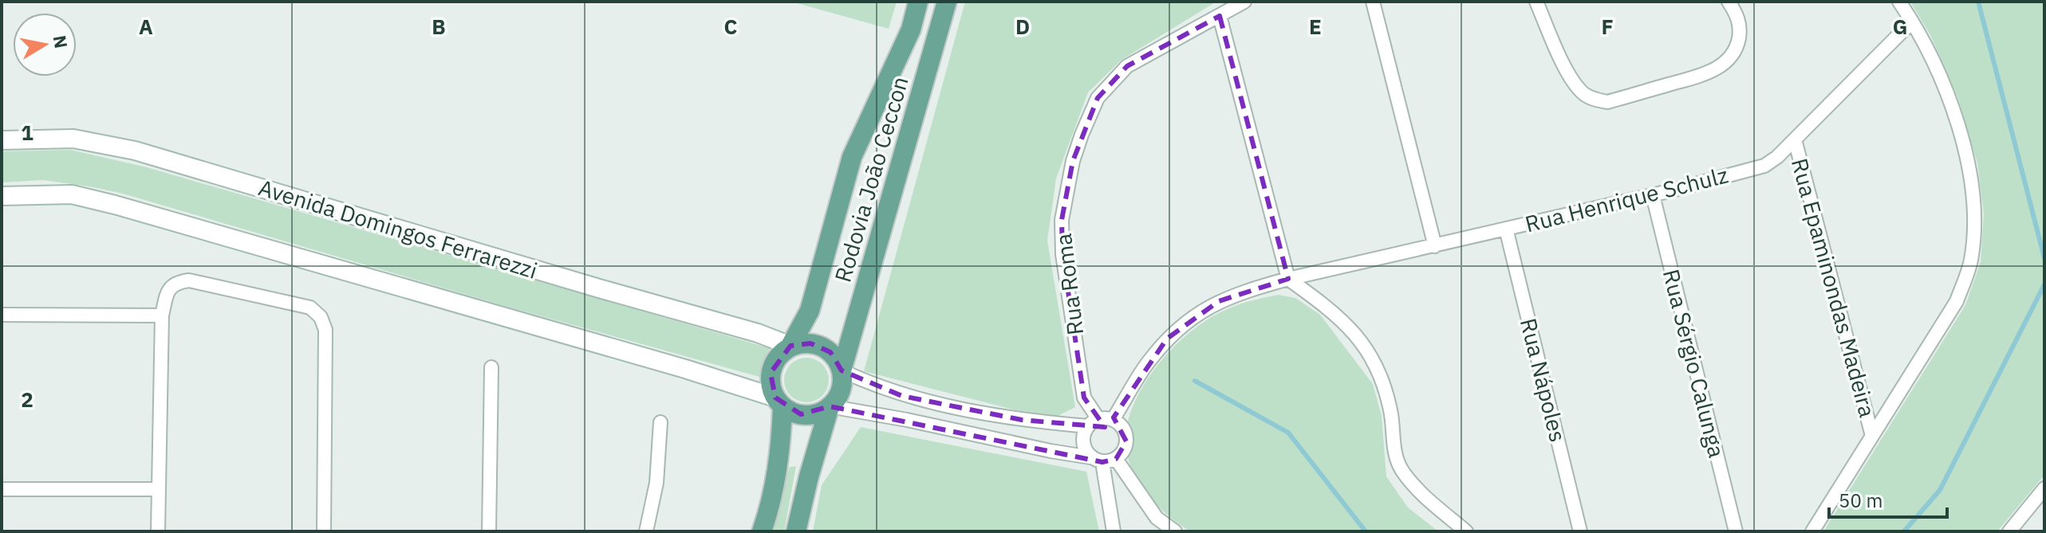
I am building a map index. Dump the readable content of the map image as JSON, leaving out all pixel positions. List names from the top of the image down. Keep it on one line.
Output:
{"streets":{"main road":["Rodovia João Ceccon","Avenida Domingos Ferrarezzi"],"street":["Rua Henrique Schulz","Rua Roma","Rua Epaminondas Madeira","Rua Sérgio Calunga","Rua Nápoles"]},"crossings":[["Rodovia João Ceccon","Avenida Domingos Ferrarezzi"],["Rua Henrique Schulz","Rua Roma"],["Rua Henrique Schulz","Rua Epaminondas Madeira"],["Rua Henrique Schulz","Rua Sérgio Calunga"],["Rua Henrique Schulz","Rua Nápoles"]],"scale_bar":"50 m","north":"right","grid":{"columns":["A","B","C","D","E","F","G"],"rows":["1","2"]}}
